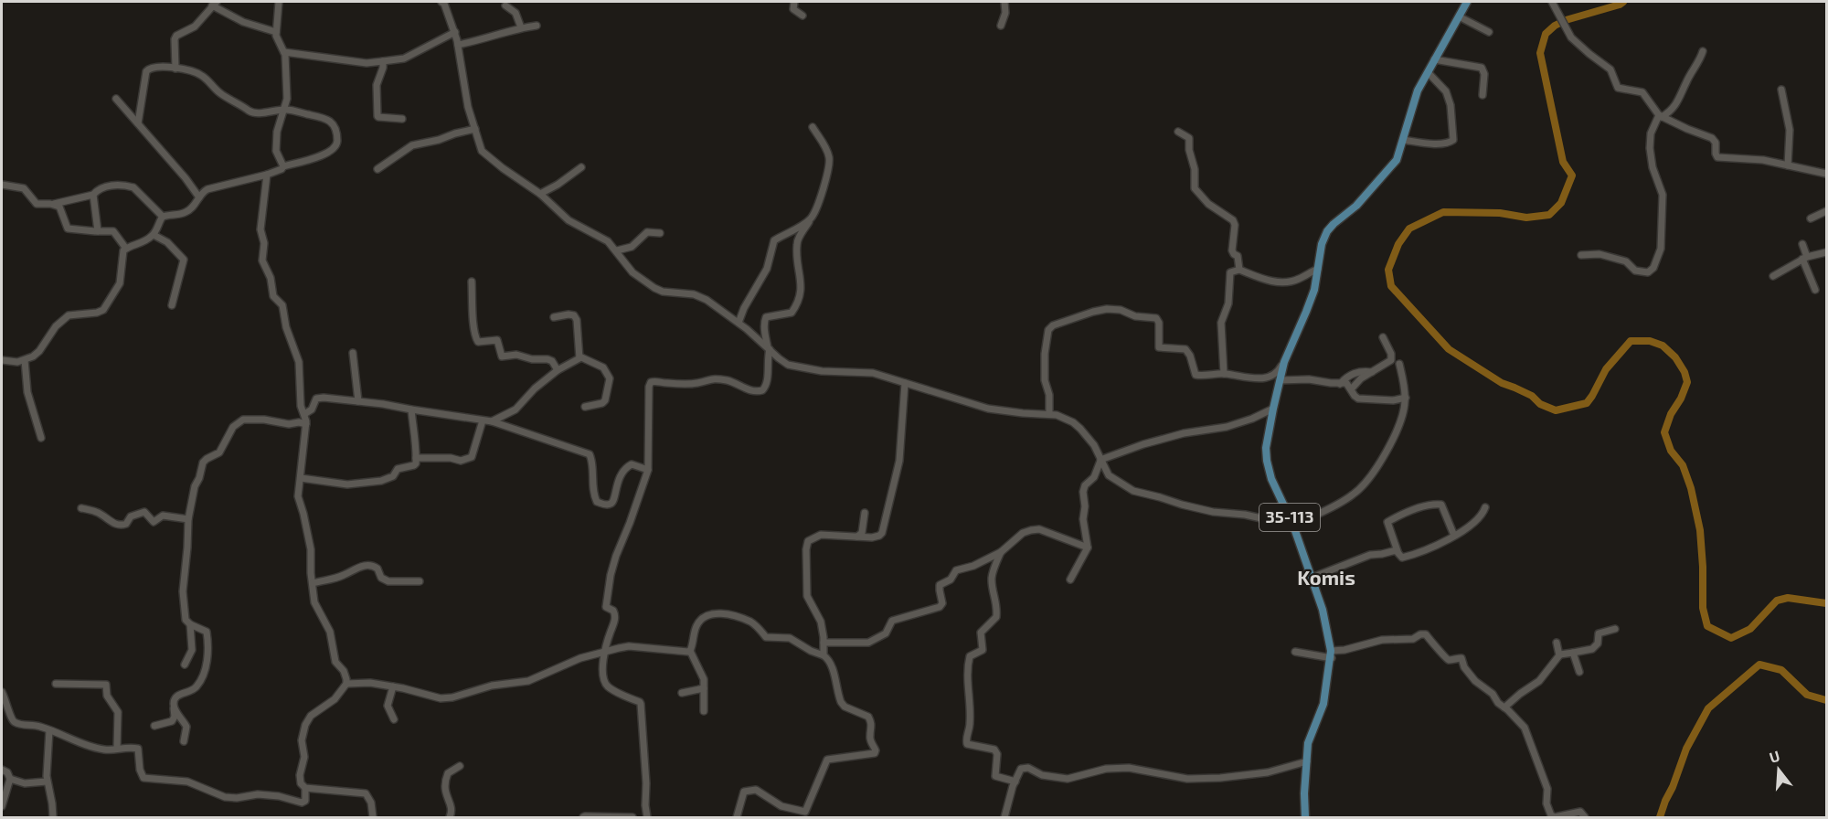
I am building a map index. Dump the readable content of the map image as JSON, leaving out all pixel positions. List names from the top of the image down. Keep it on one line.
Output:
{"streets":{"main road":["35-113"]},"districts":["Komis"],"north":"top"}
